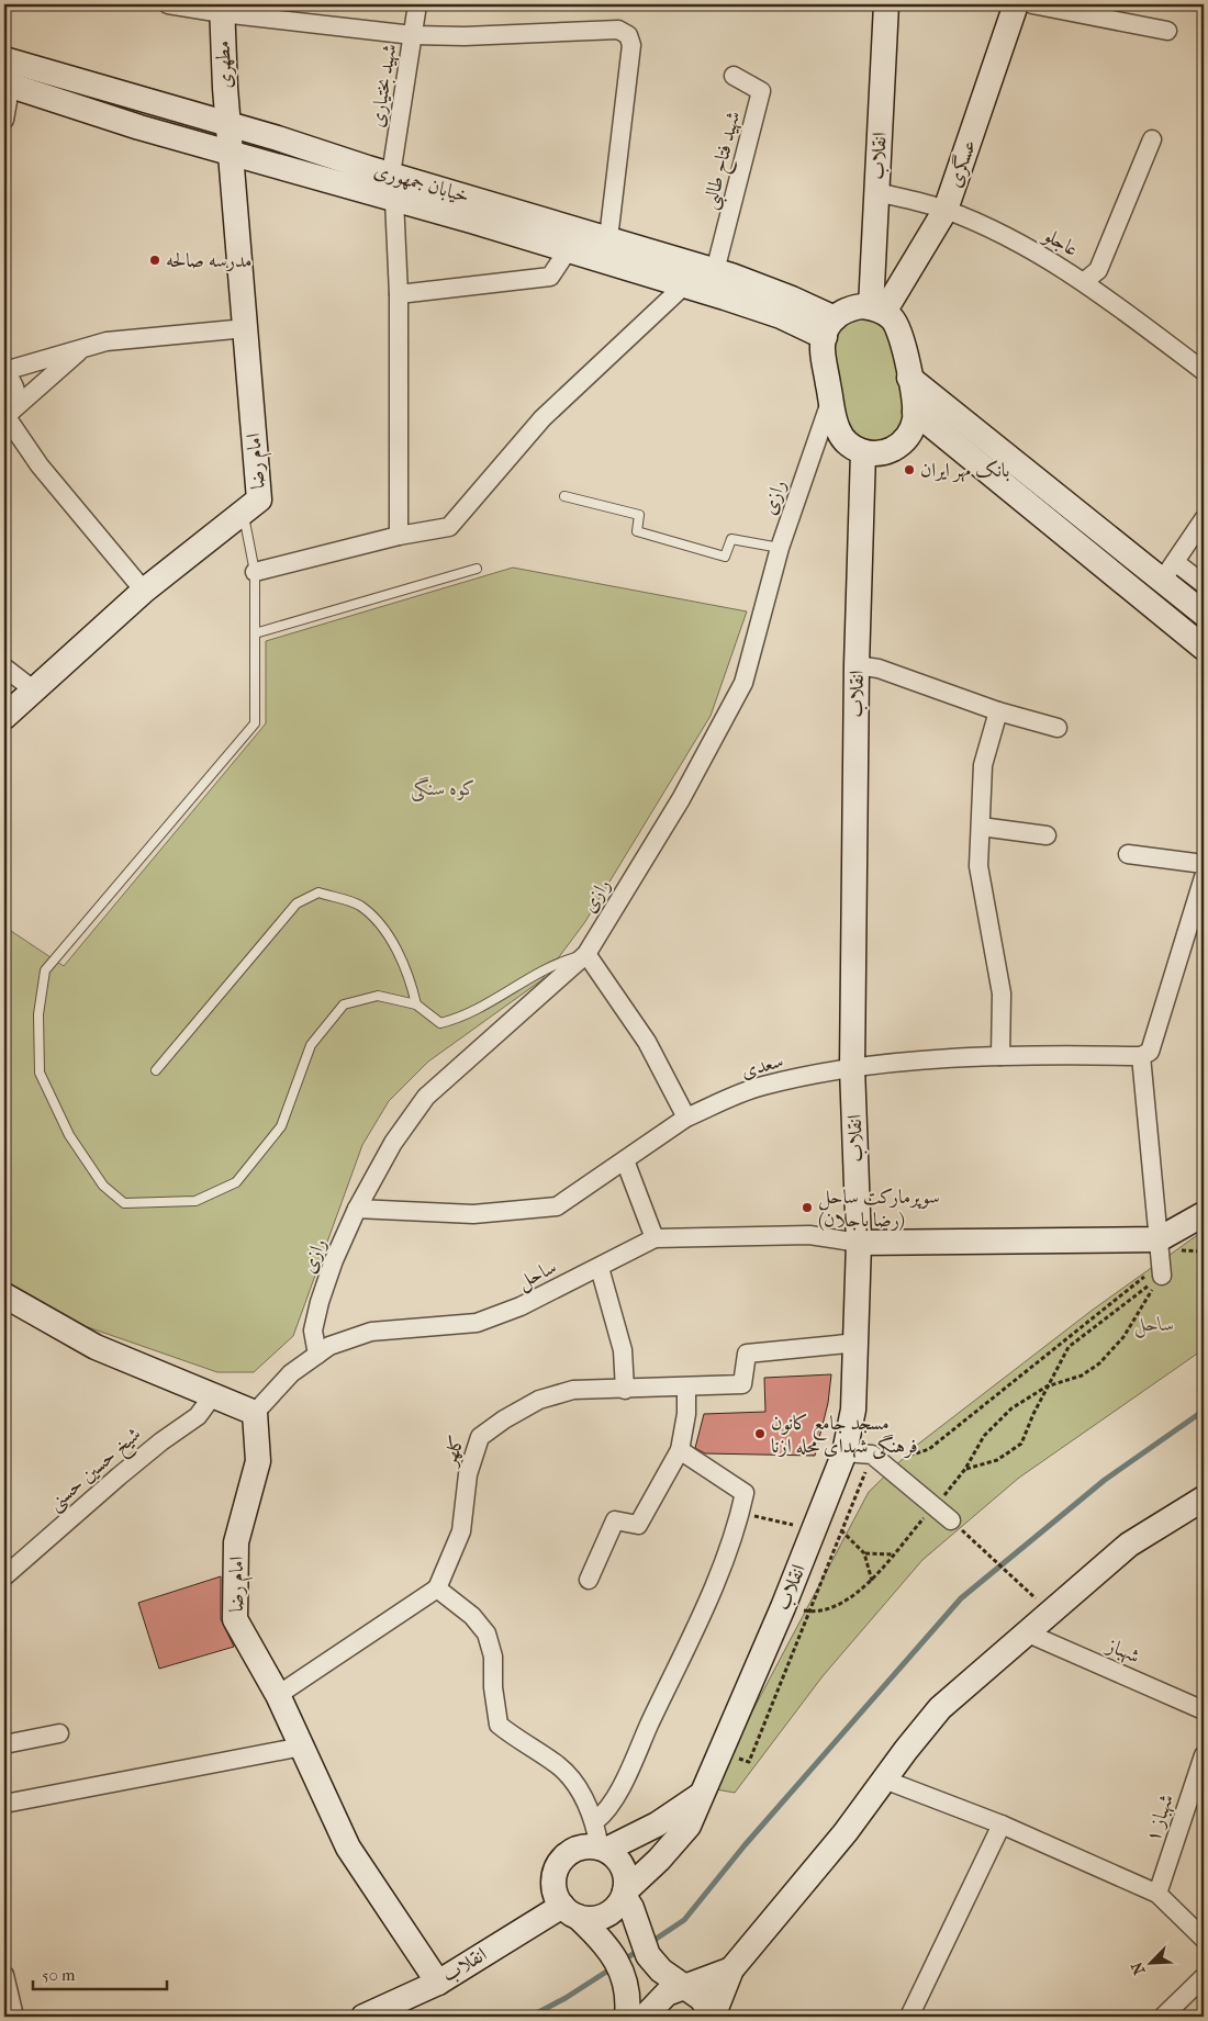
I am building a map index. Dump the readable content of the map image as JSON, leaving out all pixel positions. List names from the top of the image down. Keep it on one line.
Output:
{"streets":{"street":["مطهری","شهید بختیاری","انقلاب","شهید فتاح طالبی","عسگری","خیابان جمهوری","عاجلو","امام رضا","رازی","سعدی","ساحل","کلهر","شیخ حسین حسنی","شهباز","شهباز ۱"]},"crossings":[["مطهری","خیابان جمهوری"],["مطهری","امام رضا"],["شهید بختیاری","خیابان جمهوری"],["انقلاب","عسگری"],["انقلاب","خیابان جمهوری"],["انقلاب","عاجلو"],["انقلاب","امام رضا"],["انقلاب","رازی"],["انقلاب","سعدی"],["انقلاب","ساحل"],["انقلاب","کلهر"],["شهید فتاح طالبی","خیابان جمهوری"],["عسگری","خیابان جمهوری"],["عسگری","عاجلو"],["عسگری","رازی"],["خیابان جمهوری","امام رضا"],["خیابان جمهوری","رازی"],["امام رضا","ساحل"],["رازی","سعدی"],["رازی","ساحل"]],"parks":["کوه سنگی","ساحل"],"places":["مدرسه صالحه","بانک مهر ایران","سوپرمارکت ساحل (رضا باجلان)","مسجد جامع کانون فرهنگی شهدای محله ازنا"],"scale_bar":"50 m","north":"bottom left"}
